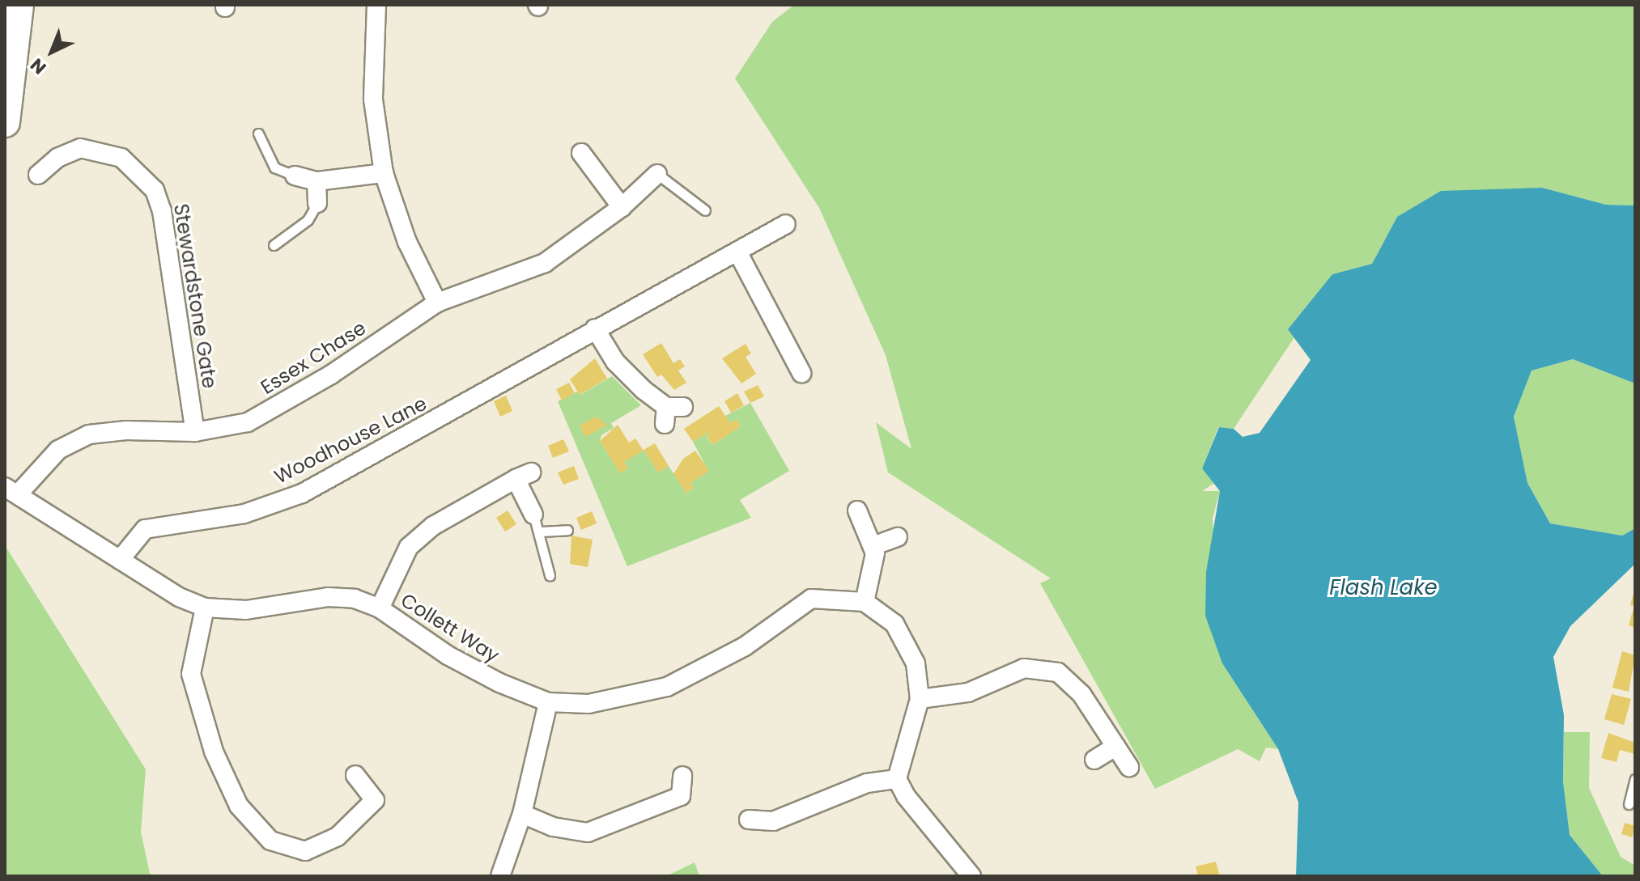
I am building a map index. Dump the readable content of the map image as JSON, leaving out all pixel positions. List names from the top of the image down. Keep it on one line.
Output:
{"streets":{"street":["Stewardstone Gate","Essex Chase","Woodhouse Lane","Collett Way"]},"crossings":[["Stewardstone Gate","Essex Chase"],["Essex Chase","Collett Way"],["Woodhouse Lane","Collett Way"]],"water":["Flash Lake"],"north":"bottom left"}
